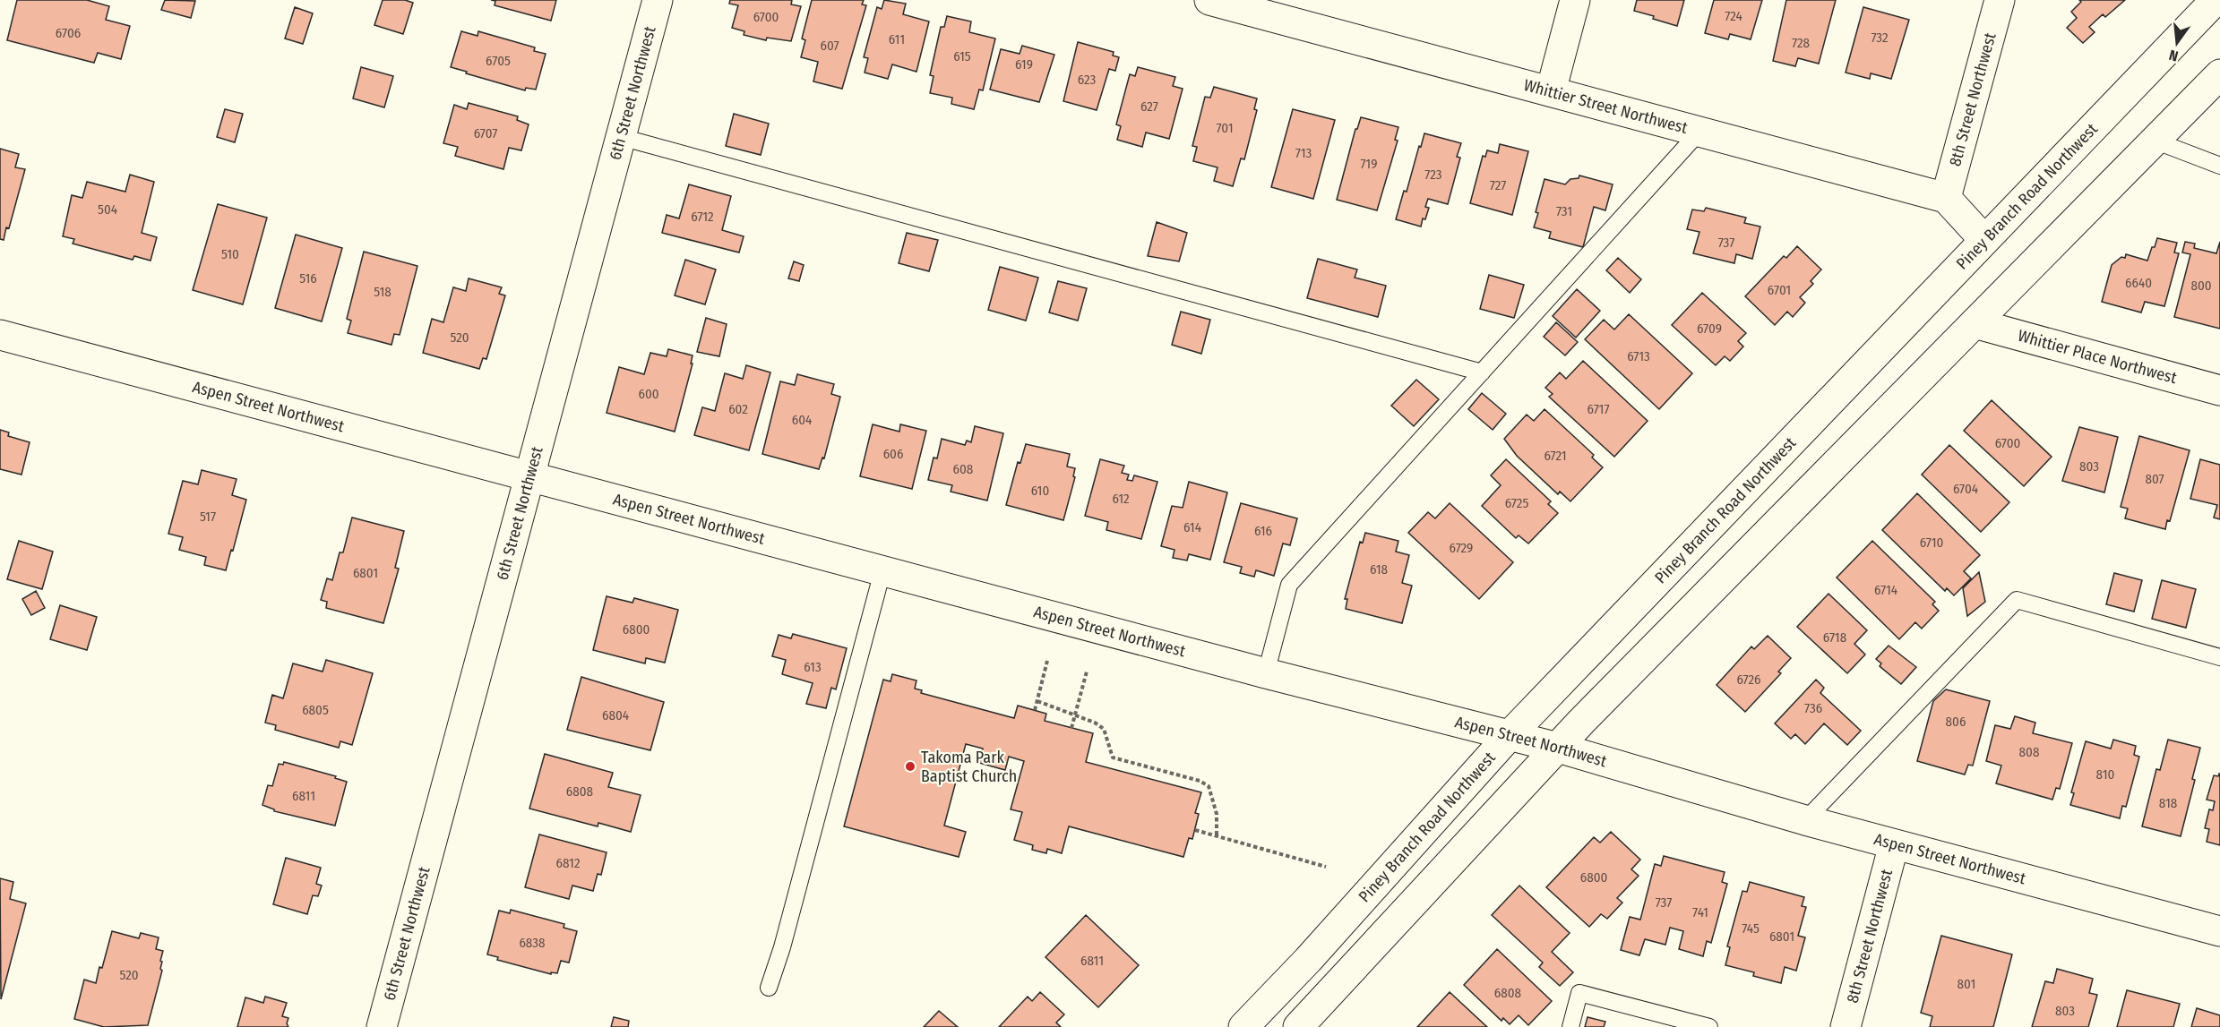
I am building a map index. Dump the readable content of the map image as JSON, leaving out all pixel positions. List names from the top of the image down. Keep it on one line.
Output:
{"streets":{"street":["6th Street Northwest","8th Street Northwest","Whittier Street Northwest","Piney Branch Road Northwest","Whittier Place Northwest","Aspen Street Northwest"]},"crossings":[["6th Street Northwest","Aspen Street Northwest"],["8th Street Northwest","Whittier Street Northwest"],["8th Street Northwest","Aspen Street Northwest"],["Piney Branch Road Northwest","Aspen Street Northwest"]],"places":["Takoma Park Baptist Church"],"house_numbers":["724","6700","6706","732","611","728","607","615","6705","619","623","627","701","6707","713","719","723","727","504","731","6712","737","510","516","6640","800","6701","518","6709","520","6713","600","602","6717","604","6700","606","6721","803","608","807","6704","610","612","6725","517","614","616","6710","6729","618","6801","6714","6800","6718","613","6726","736","6805","6804","806","808","810","6808","6811","818","6812","6800","737","741","745","6801","6838","6811","520","801","6808","803"],"north":"bottom"}
